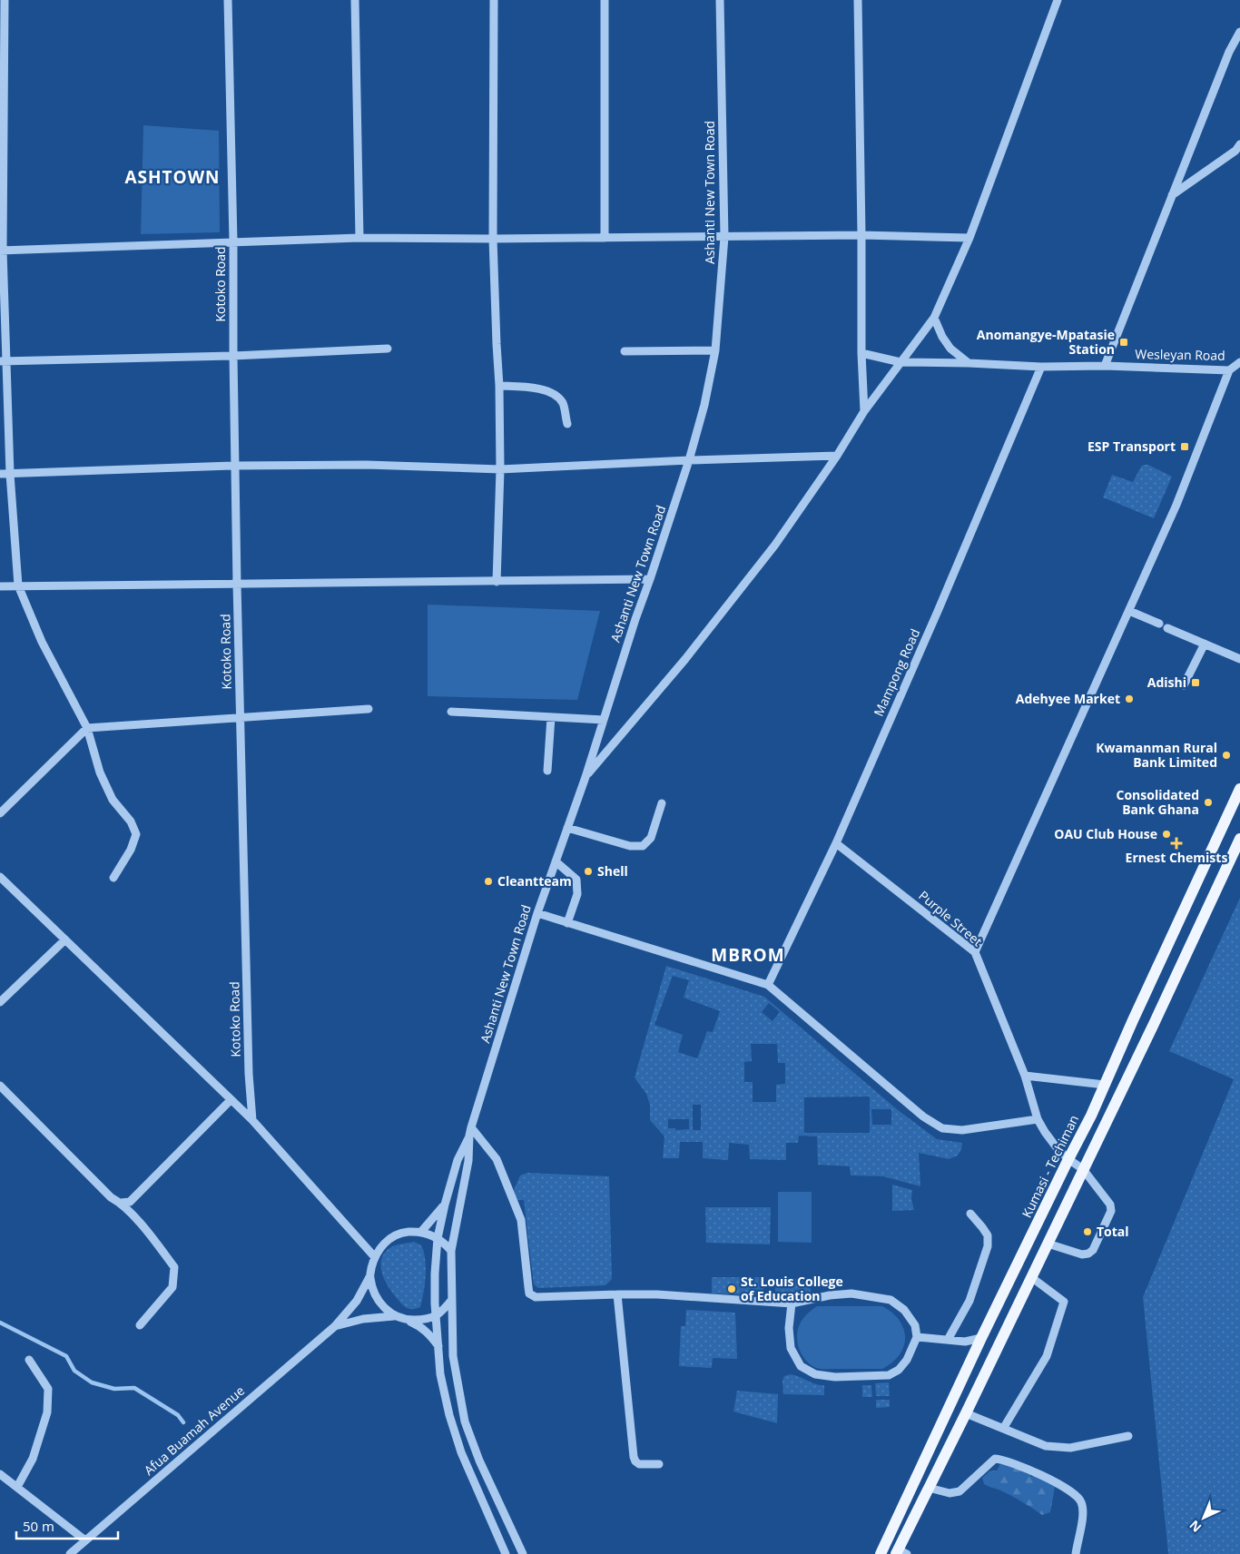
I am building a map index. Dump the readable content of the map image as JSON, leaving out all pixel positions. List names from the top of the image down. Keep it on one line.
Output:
{"streets":{"main road":["Kumasi - Techiman"],"street":["Ashanti New Town Road","Kotoko Road","Wesleyan Road","Mampong Road","Purple Street","Afua Buamah Avenue"]},"crossings":[["Ashanti New Town Road","Afua Buamah Avenue"],["Wesleyan Road","Mampong Road"],["Mampong Road","Purple Street"],["Purple Street","Kumasi - Techiman"]],"districts":["ASHTOWN","MBROM"],"places":{"transit":["Anomangye-Mpatasie Station","ESP Transport","Adishi"],"other":["Adehyee Market","Kwamanman Rural Bank Limited","Consolidated Bank Ghana","OAU Club House","Shell","Cleantteam","Total","St. Louis College of Education"],"health":["Ernest Chemists"]},"scale_bar":"50 m","north":"bottom left"}
